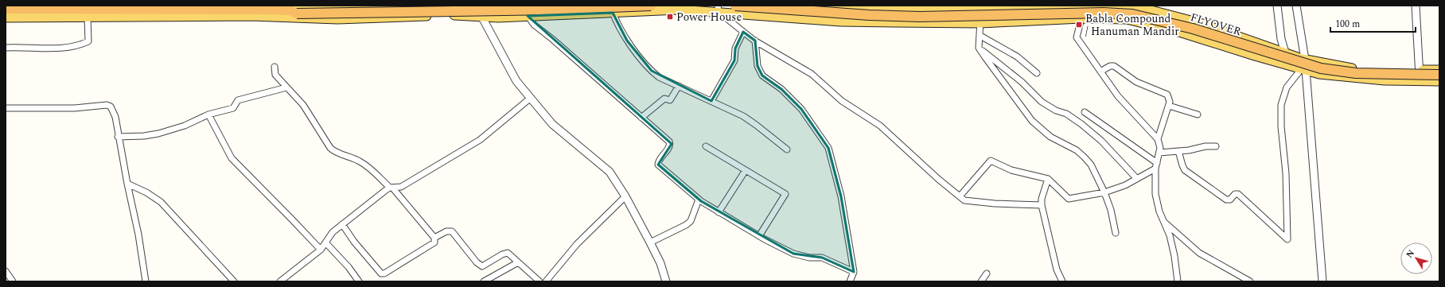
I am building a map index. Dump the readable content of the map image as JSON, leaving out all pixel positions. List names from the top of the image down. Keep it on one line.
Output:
{"streets":{"highway":["FLYOVER"]},"places":{"transit":["Power House","Babla Compound / Hanuman Mandir"]},"scale_bar":"100 m","north":"top left"}
